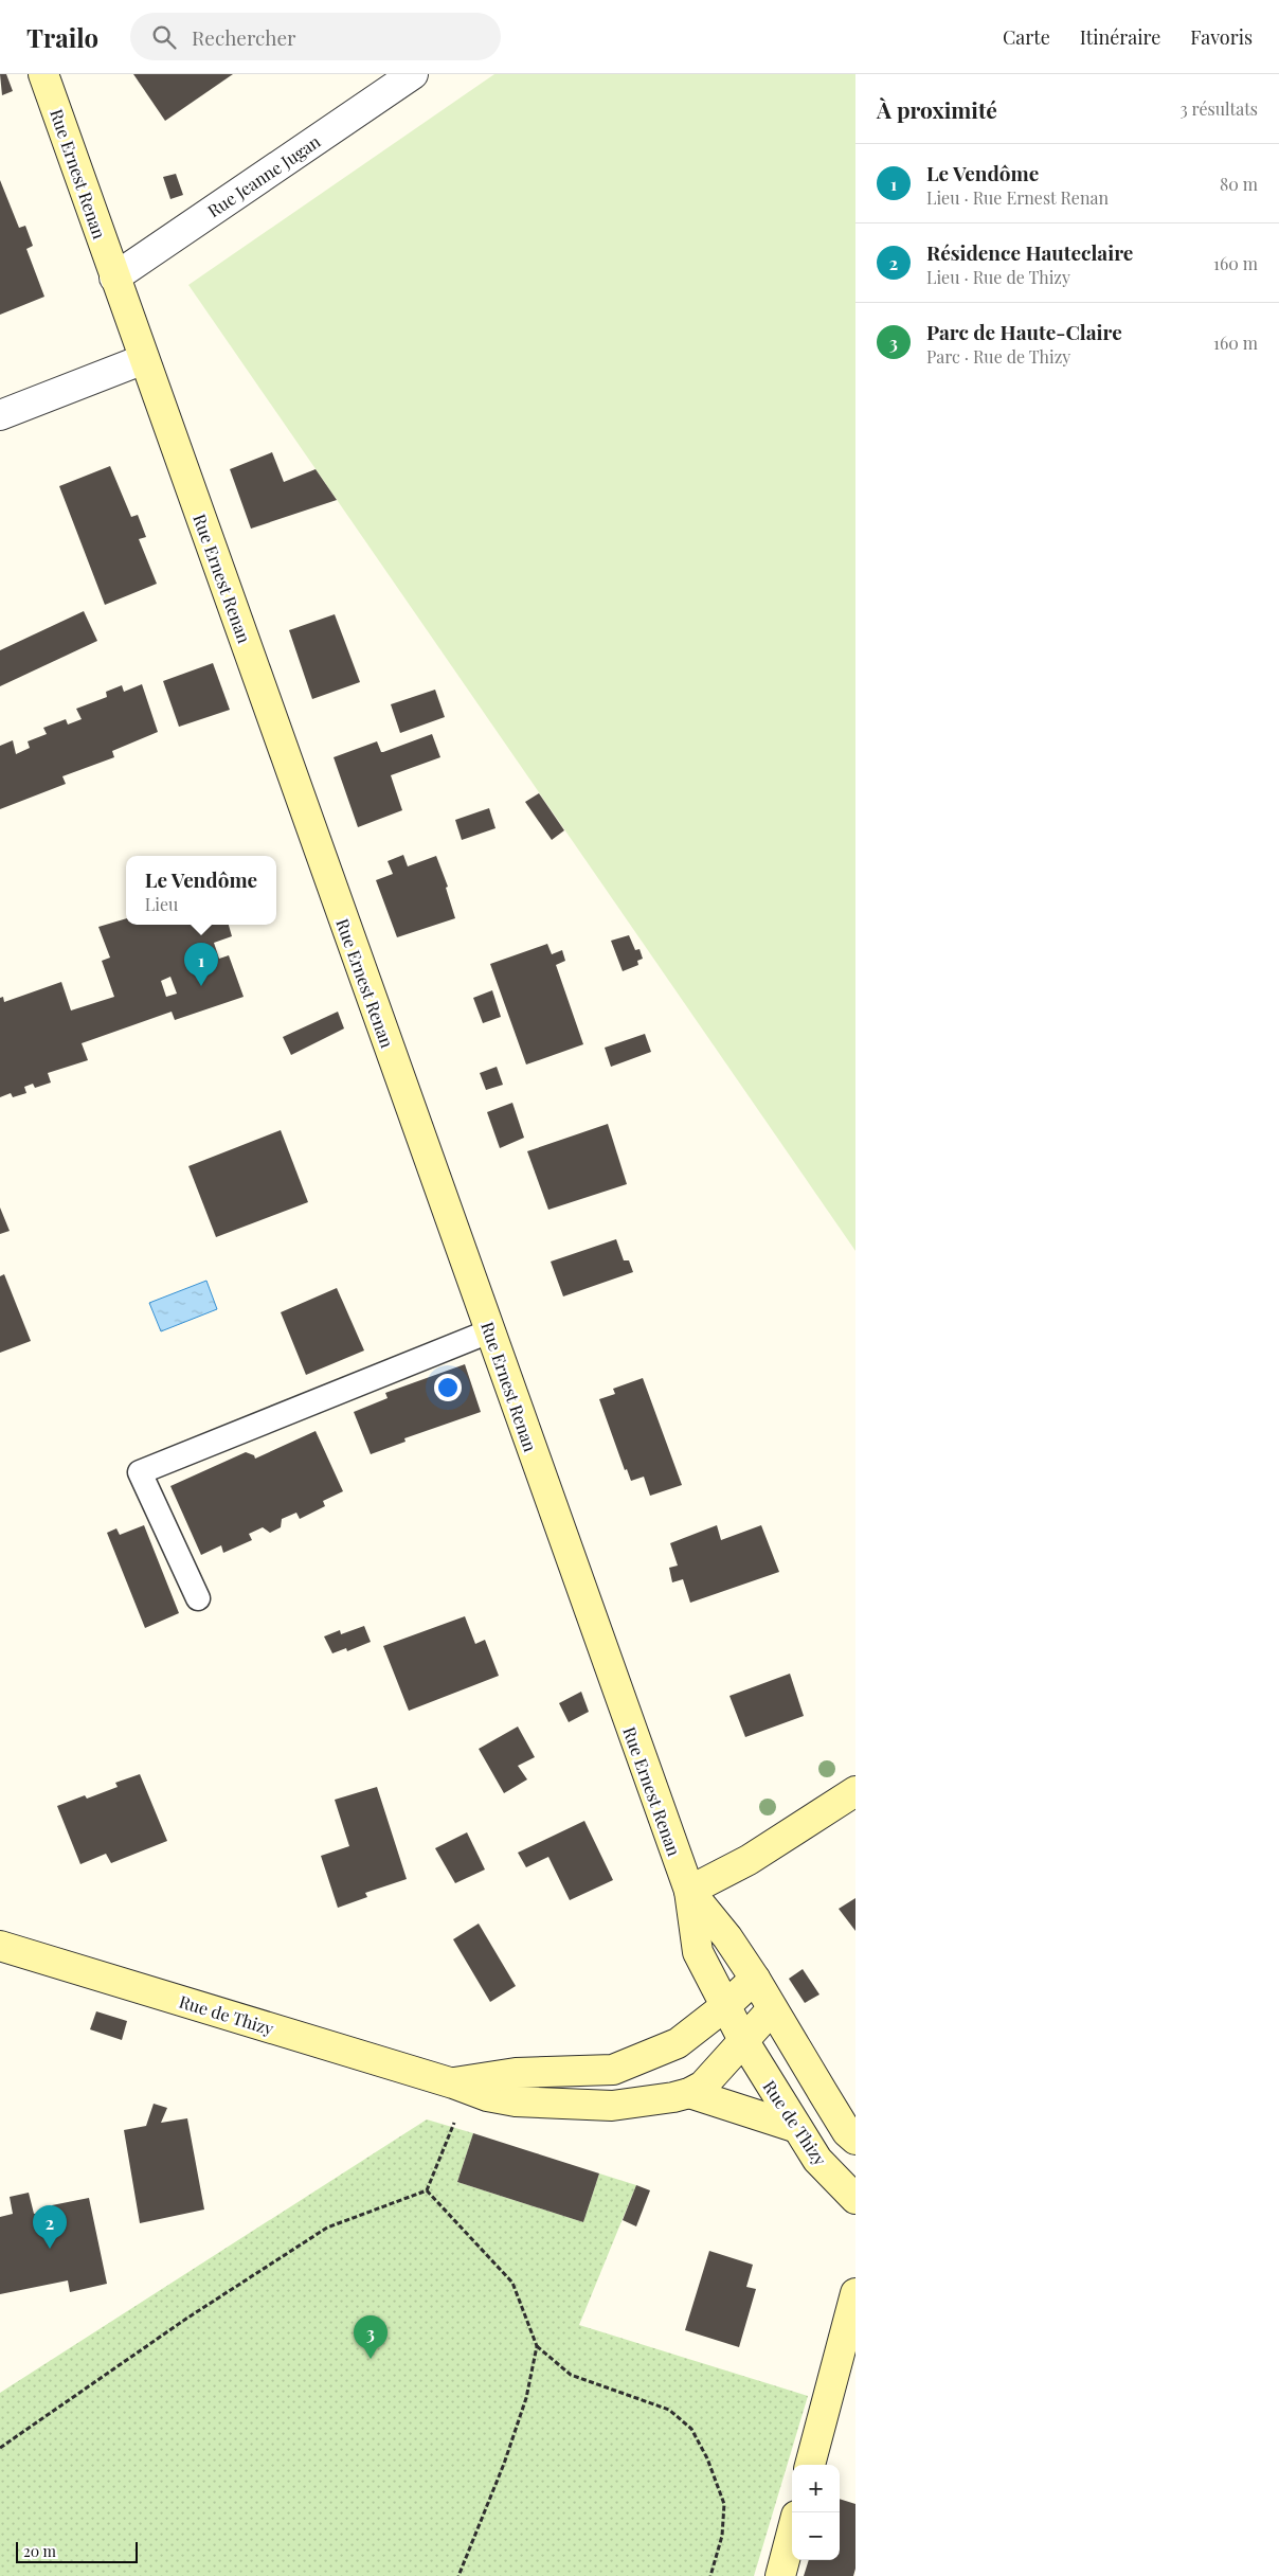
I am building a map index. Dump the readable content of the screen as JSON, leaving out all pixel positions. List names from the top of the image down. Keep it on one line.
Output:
{"streets":{"main road":["Rue Ernest Renan","Rue de Thizy"],"street":["Rue Jeanne Jugan"]},"crossings":[["Rue Ernest Renan","Rue Jeanne Jugan"],["Rue Ernest Renan","Rue de Thizy"]],"scale_bar":"20 m","page":{"header":"Trailo","search":"Rechercher","nav":["Carte","Itinéraire","Favoris"],"heading":["À proximité","3 résultats"],"list":[{"mark":"1","name":"Le Vendôme","note":"Lieu · Rue Ernest Renan","value":"80 m"},{"mark":"2","name":"Résidence Hauteclaire","note":"Lieu · Rue de Thizy","value":"160 m"},{"mark":"3","name":"Parc de Haute-Claire","note":"Parc · Rue de Thizy","value":"160 m"}],"popup":["Le Vendôme","Lieu"],"pins":["1","2","3"],"map_buttons":["+","−"],"scale":"20 m"}}
